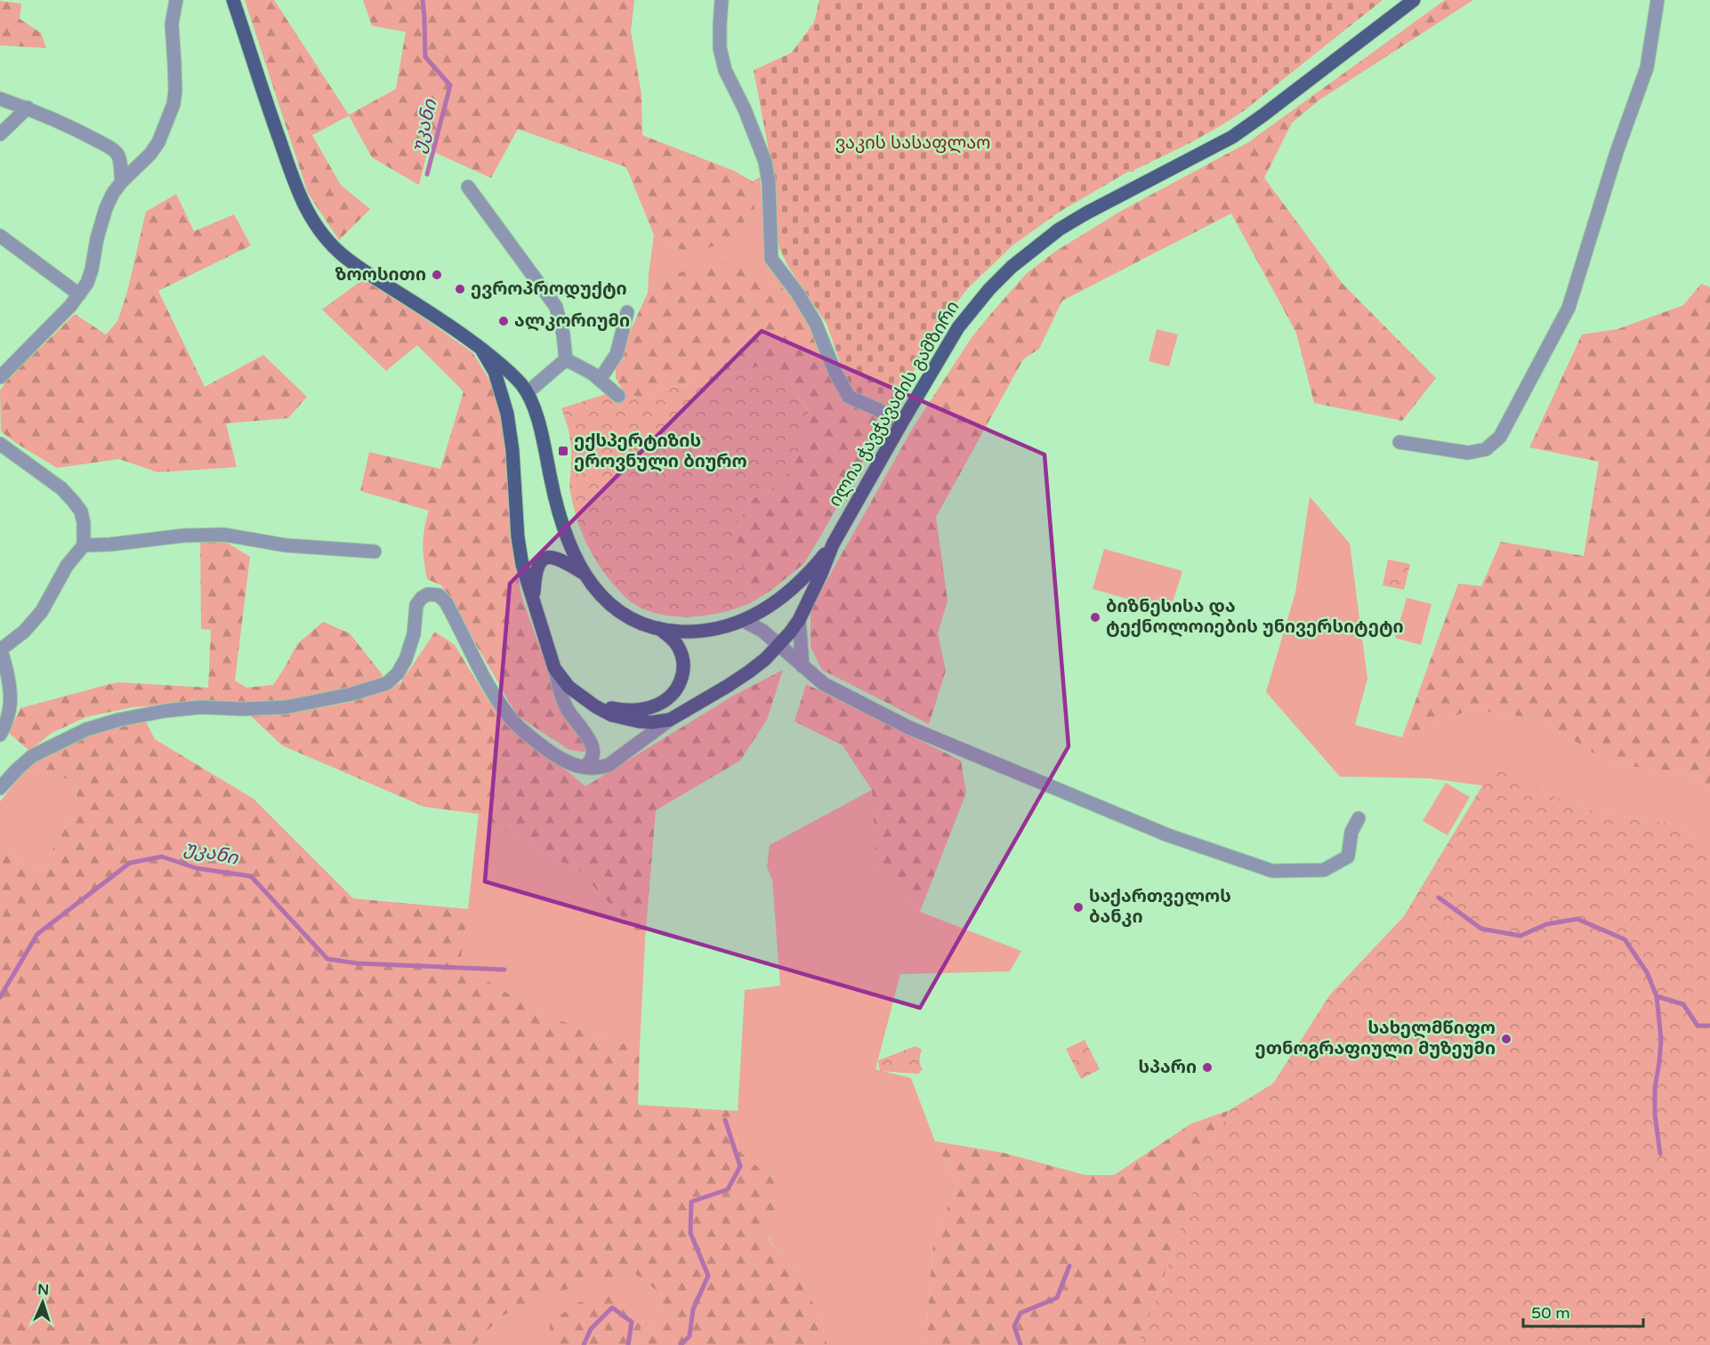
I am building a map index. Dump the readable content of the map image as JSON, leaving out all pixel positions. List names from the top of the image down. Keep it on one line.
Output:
{"streets":{"main road":["ილია ჭავჭავაძის გამზირი"]},"water":["უკანი"],"parks":["ვაკის სასაფლაო"],"places":{"other":["ზოოსითი","ევროპროდუქტი","ალკორიუმი","ბიზნესისა და ტექნოლოიების უნივერსიტეტი","საქართველოს ბანკი","სახელმწიფო ეთნოგრაფიული მუზეუმი","სპარი"],"transit":["ექსპერტიზის ეროვნული ბიურო"]},"scale_bar":"50 m","north":"top"}
